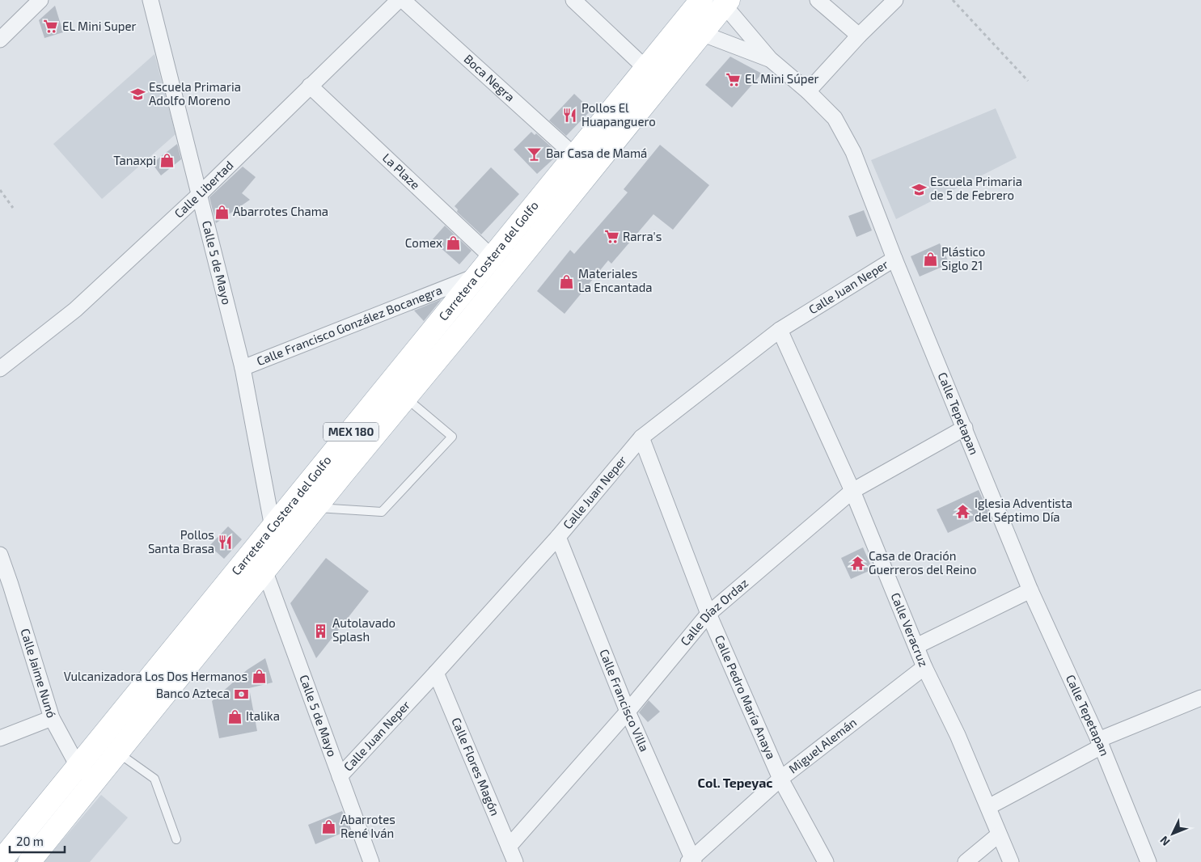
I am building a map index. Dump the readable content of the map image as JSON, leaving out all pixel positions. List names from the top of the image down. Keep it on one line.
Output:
{"streets":{"main road":["Carretera Costera del Golfo","MEX 180"],"street":["Boca Negra","La Plaze","Calle Libertad","Calle 5 de Mayo","Calle Juan Neper","Calle Francisco González Bocanegra","Calle Tepetapan","Calle Díaz Ordaz","Calle Veracruz","Calle Jaime Nunó","Calle Pedro María Anaya","Calle Francisco Villa","Miguel Alemán","Calle Flores Magón"]},"crossings":[["Boca Negra","Carretera Costera del Golfo"],["La Plaze","Calle Libertad"],["La Plaze","Carretera Costera del Golfo"],["La Plaze","Calle Francisco González Bocanegra"],["Calle Libertad","Calle 5 de Mayo"],["Carretera Costera del Golfo","Calle 5 de Mayo"],["Carretera Costera del Golfo","Calle Francisco González Bocanegra"],["Carretera Costera del Golfo","Calle Tepetapan"],["Carretera Costera del Golfo","Calle Jaime Nunó"],["Calle 5 de Mayo","Calle Juan Neper"],["Calle 5 de Mayo","Calle Francisco González Bocanegra"],["Calle Juan Neper","Calle Tepetapan"],["Calle Juan Neper","Calle Veracruz"],["Calle Juan Neper","Calle Pedro María Anaya"],["Calle Juan Neper","Calle Francisco Villa"],["Calle Juan Neper","Calle Flores Magón"],["Calle Tepetapan","Calle Díaz Ordaz"],["Calle Díaz Ordaz","Calle Veracruz"],["Calle Díaz Ordaz","Calle Pedro María Anaya"],["Calle Díaz Ordaz","Calle Francisco Villa"],["Calle Díaz Ordaz","Calle Flores Magón"],["Calle Veracruz","Miguel Alemán"],["Calle Pedro María Anaya","Miguel Alemán"],["Calle Francisco Villa","Miguel Alemán"]],"districts":["Col. Tepeyac"],"places":{"supermarket":["EL Mini Super","EL Mini Súper","Rarra's"],"school or university":["Escuela Primaria Adolfo Moreno","Escuela Primaria de 5 de Febrero"],"restaurant":["Pollos El Huapanguero","Pollos Santa Brasa"],"bar":["Bar Casa de Mamá"],"shop":["Tanaxpi","Abarrotes Chama","Comex","Plástico Siglo 21","Materiales La Encantada","Vulcanizadora Los Dos Hermanos","Italika","Abarrotes René Iván"],"temple":["Iglesia Adventista del Séptimo Día","Casa de Oración Guerreros del Reino"],"building":["Autolavado Splash"],"bank":["Banco Azteca"]},"scale_bar":"20 m","north":"bottom left"}
